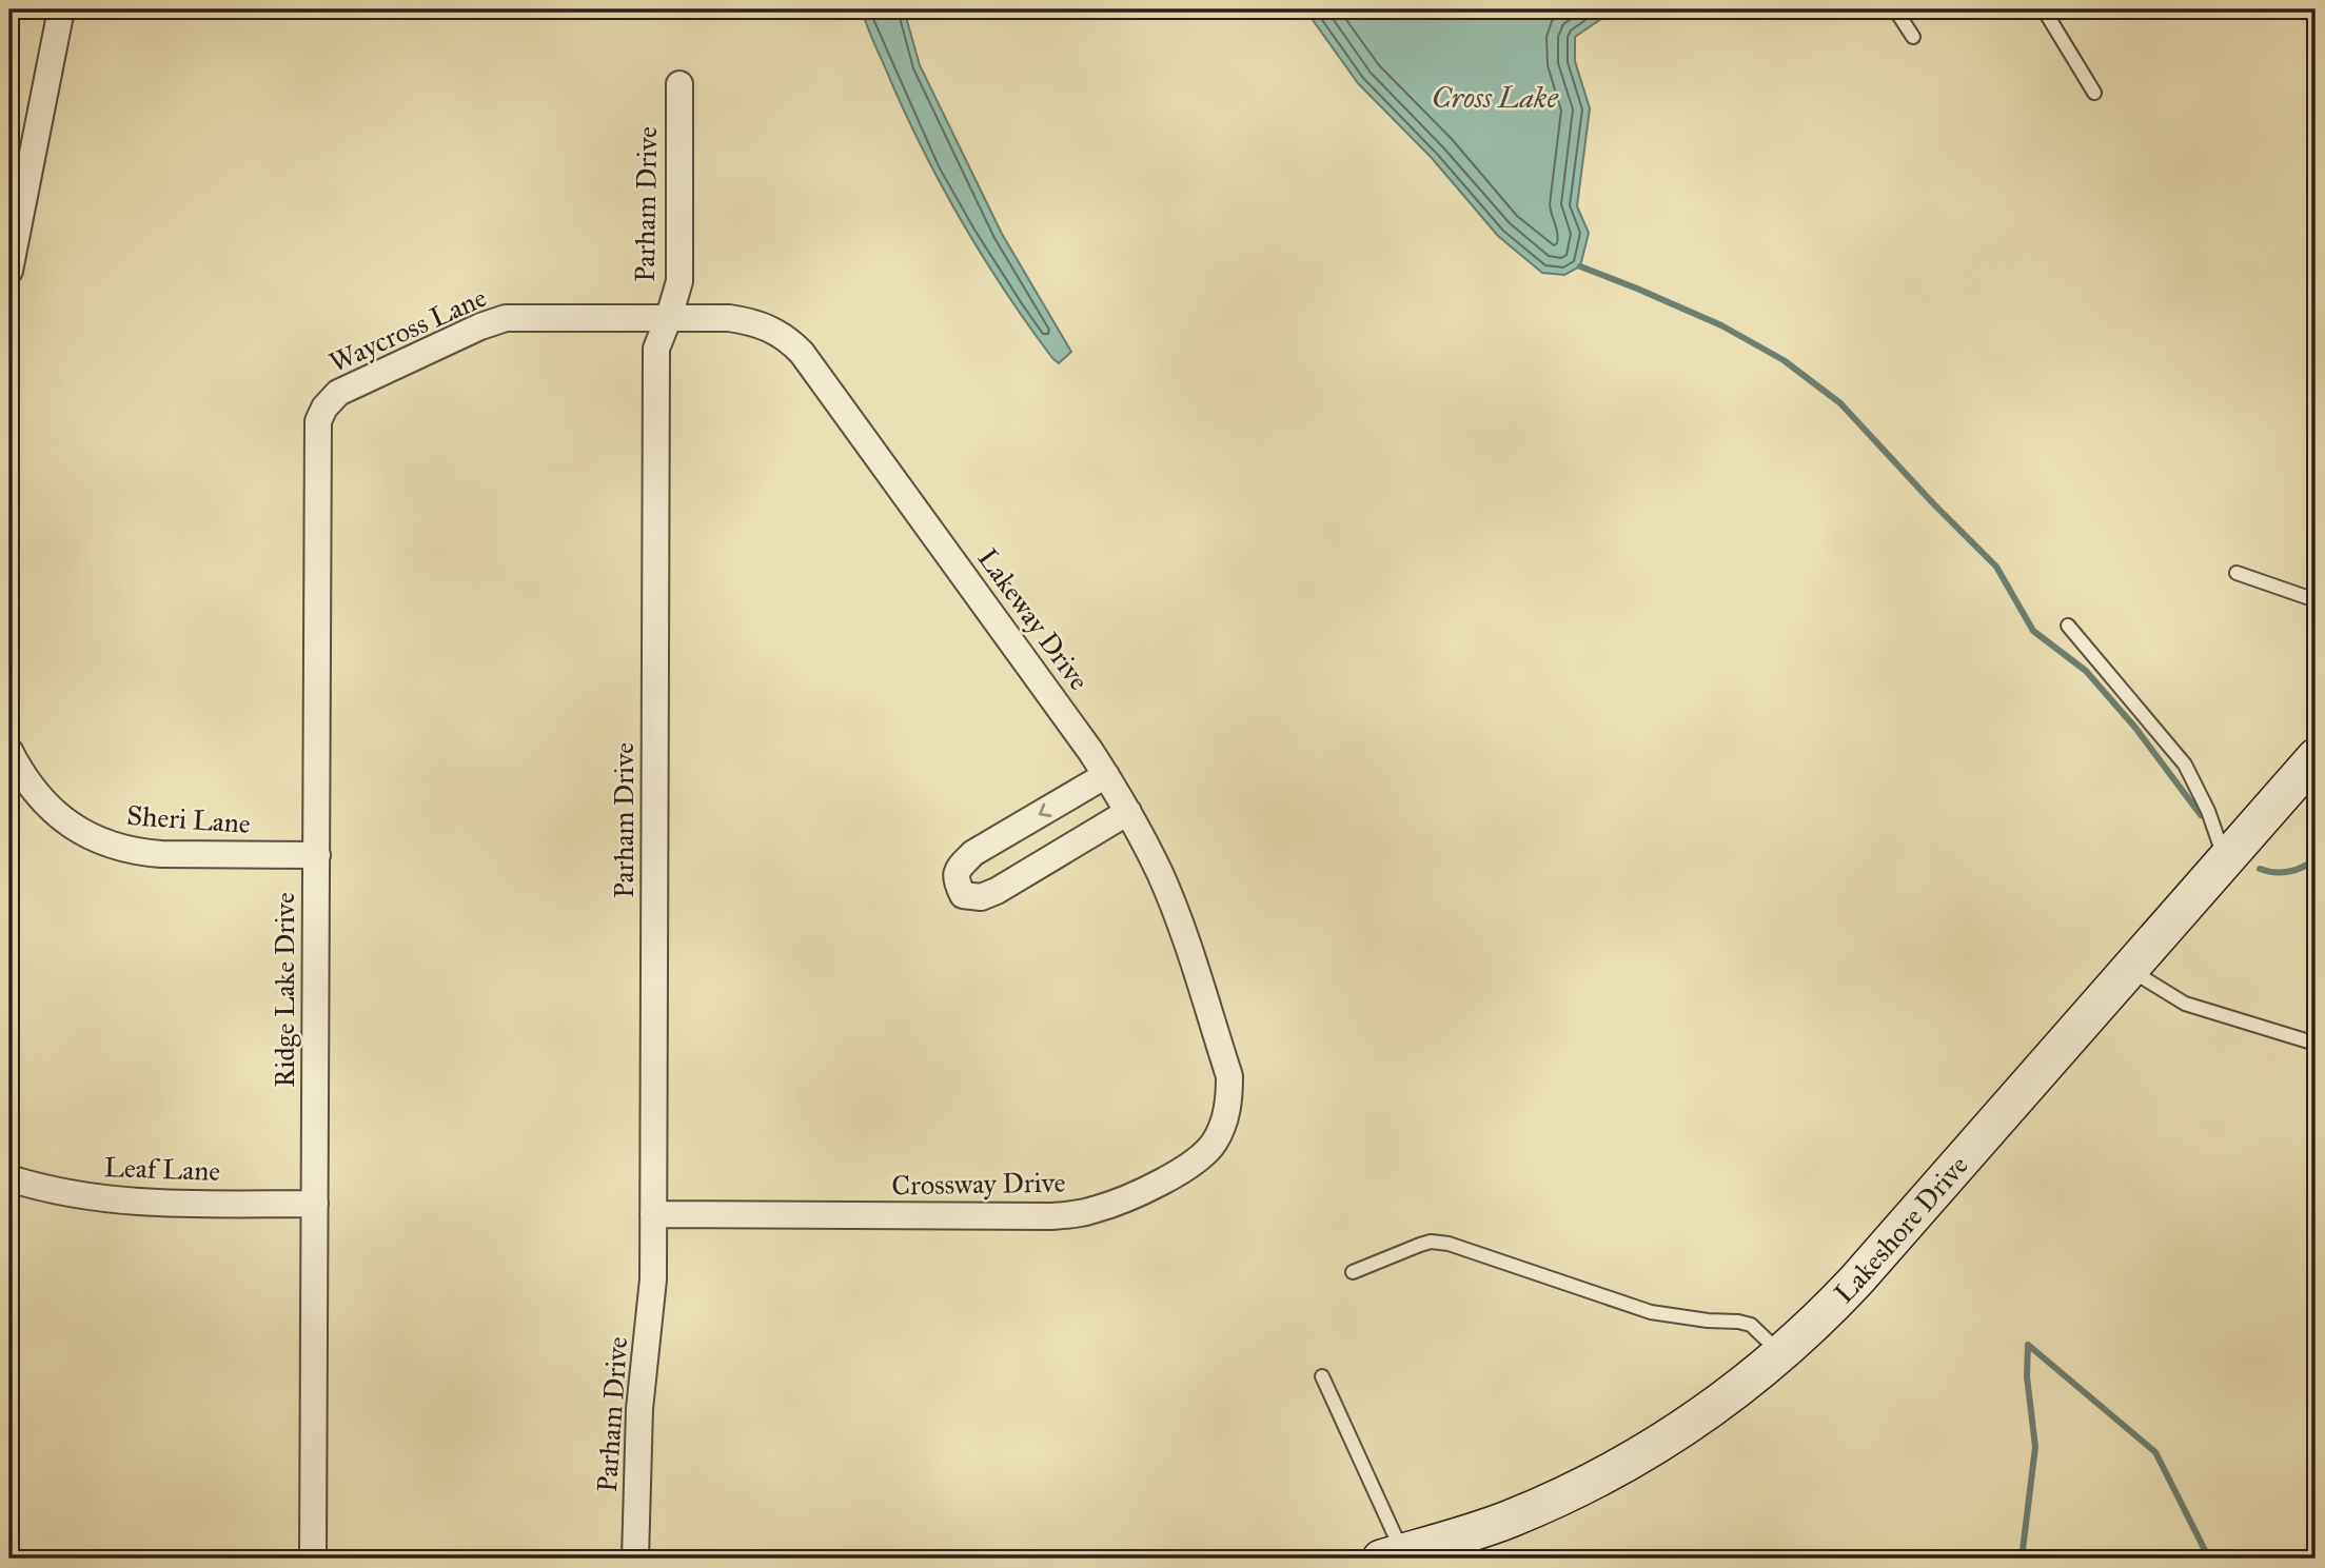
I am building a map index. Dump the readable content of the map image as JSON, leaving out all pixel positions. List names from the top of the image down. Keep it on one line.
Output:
{"streets":{"main road":["Lakeshore Drive"],"street":["Parham Drive","Waycross Lane","Lakeway Drive","Sheri Lane","Ridge Lake Drive","Leaf Lane","Crossway Drive"]},"crossings":[["Parham Drive","Waycross Lane"],["Parham Drive","Lakeway Drive"],["Parham Drive","Crossway Drive"],["Waycross Lane","Lakeway Drive"],["Waycross Lane","Ridge Lake Drive"],["Lakeway Drive","Crossway Drive"],["Sheri Lane","Ridge Lake Drive"],["Ridge Lake Drive","Leaf Lane"]],"water":["Cross Lake"]}
